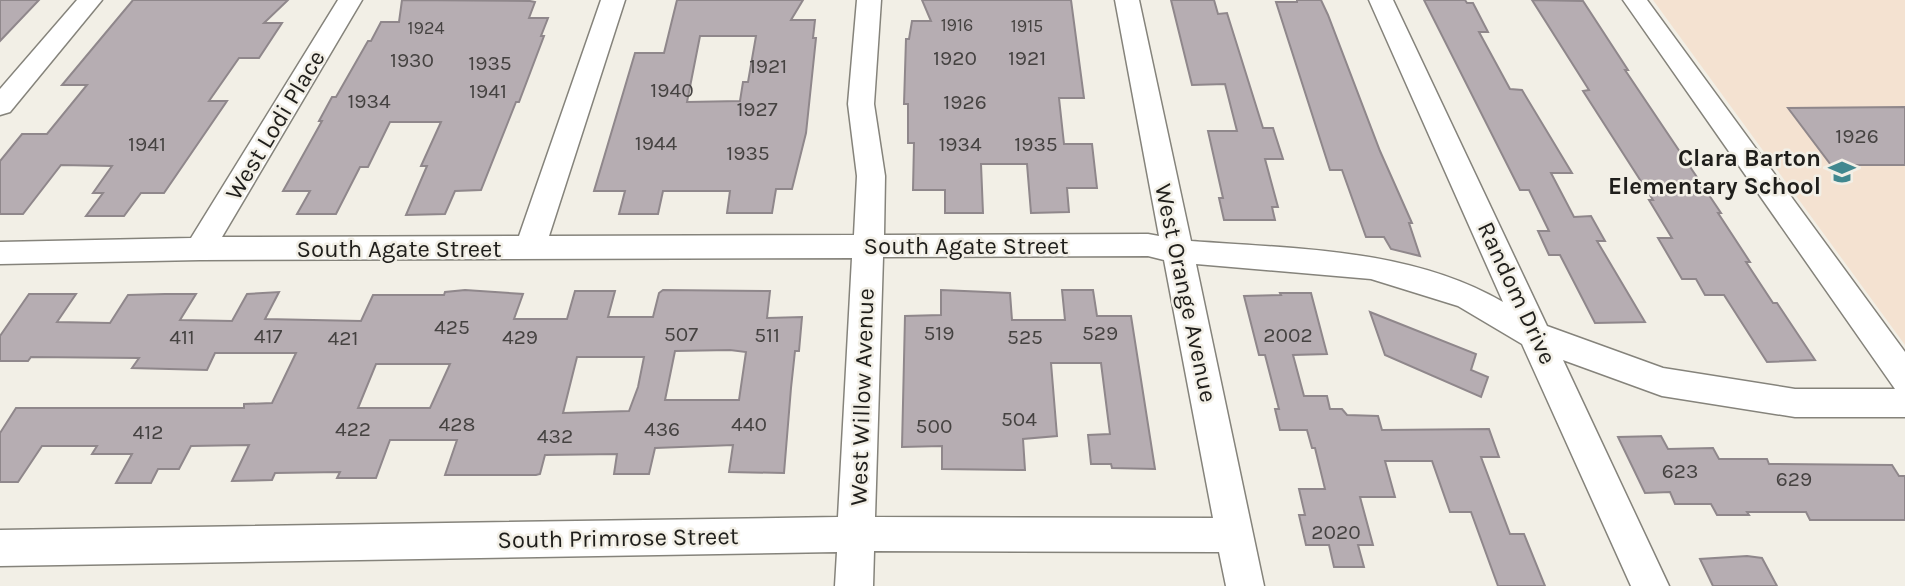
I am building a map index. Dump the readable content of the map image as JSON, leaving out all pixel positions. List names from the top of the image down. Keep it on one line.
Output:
{"streets":{"street":["West Lodi Place","South Agate Street","West Orange Avenue","Random Drive","West Willow Avenue","South Primrose Street"]},"crossings":[["West Lodi Place","South Agate Street"],["South Agate Street","West Orange Avenue"],["South Agate Street","Random Drive"],["South Agate Street","West Willow Avenue"],["West Orange Avenue","South Primrose Street"],["West Willow Avenue","South Primrose Street"]],"places":{"school or university":["Clara Barton Elementary School"]},"house_numbers":["1916","1915","1924","1920","1921","1930","1935","1921","1940","1941","1934","1926","1927","1926","1944","1941","1934","1935","1935","425","519","529","507","511","2002","417","411","429","525","421","504","428","440","500","422","436","412","432","623","629","2020"]}
